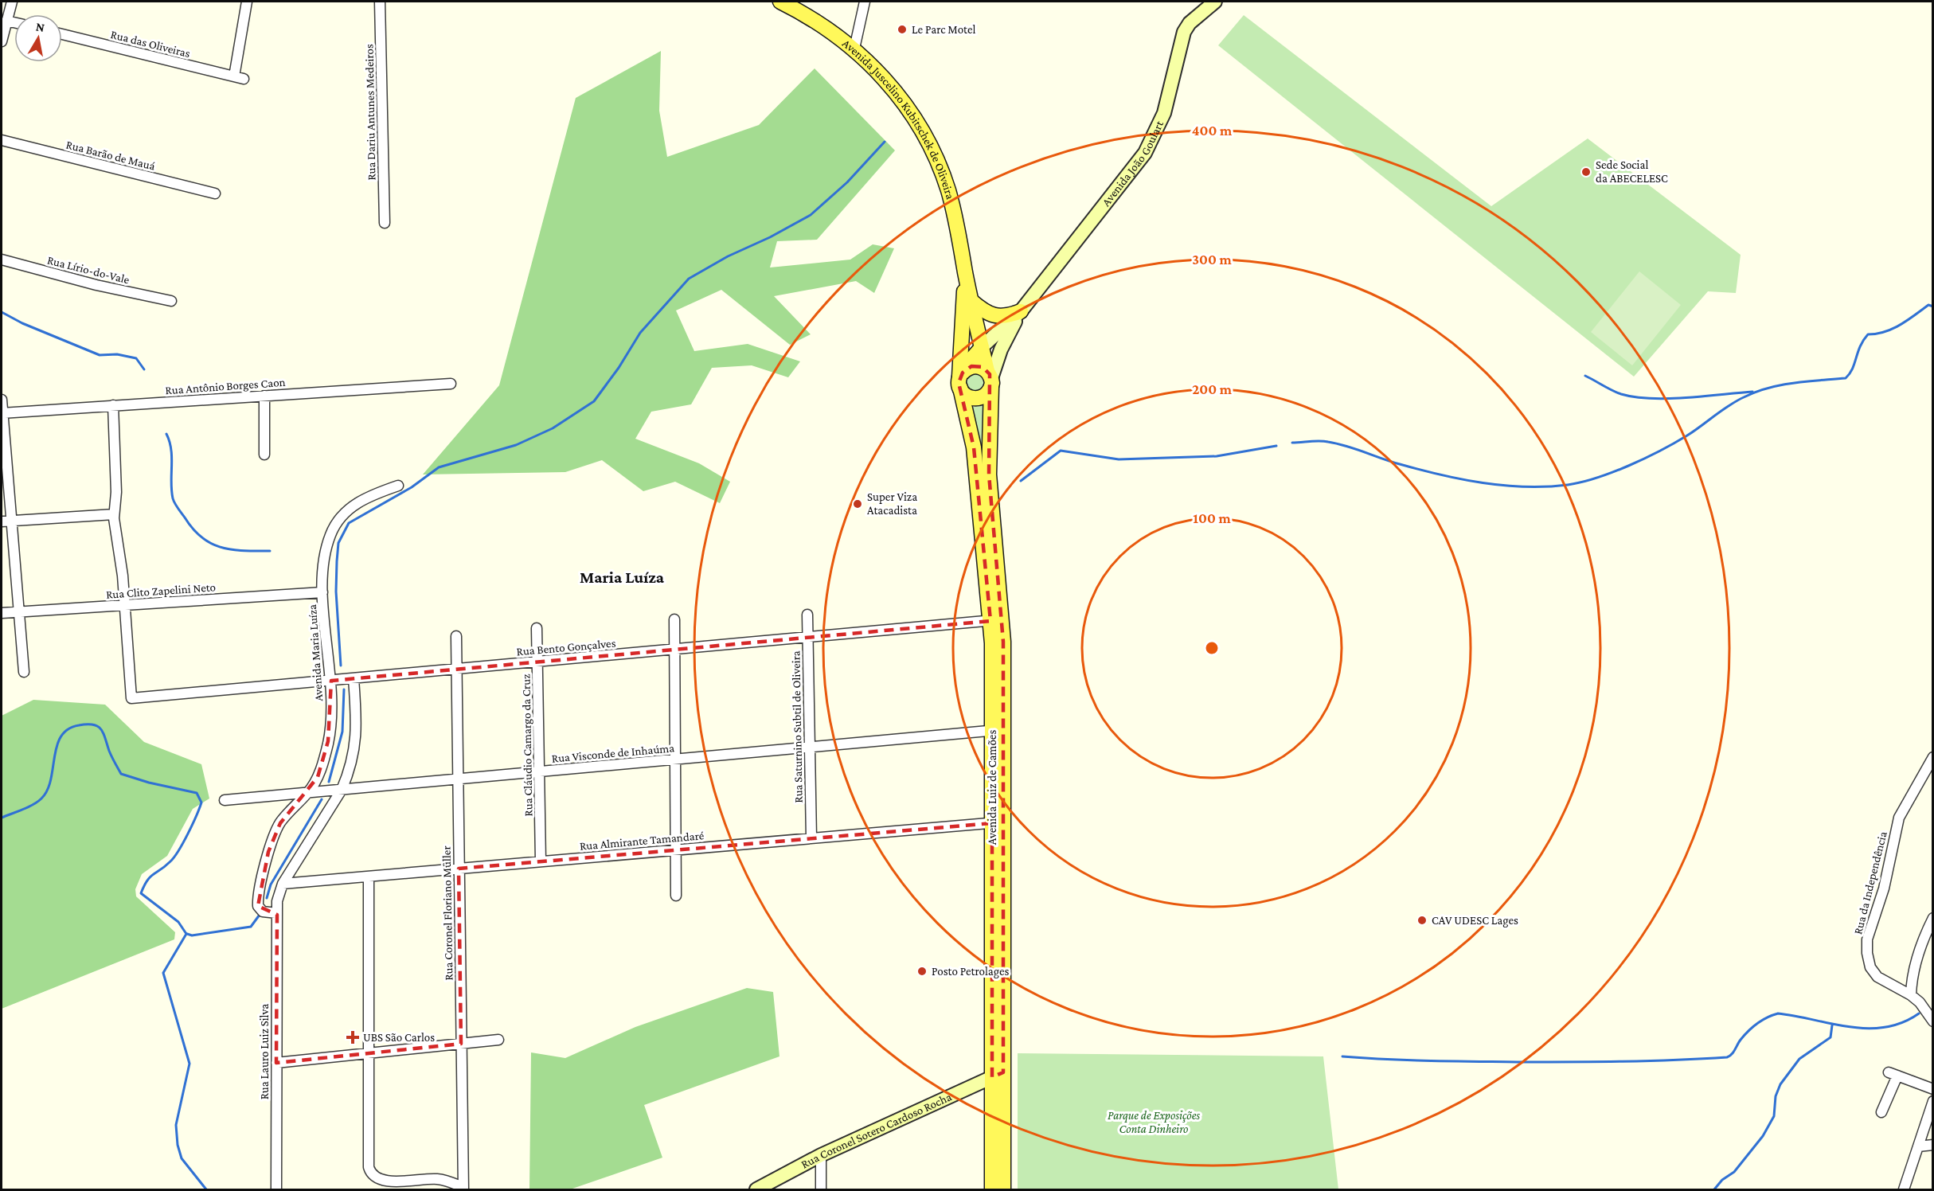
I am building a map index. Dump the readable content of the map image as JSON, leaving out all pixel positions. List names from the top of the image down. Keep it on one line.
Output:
{"streets":{"main road":["Avenida Juscelino Kubitschek de Oliveira","Avenida João Goulart","Avenida Luiz de Camões","Rua Coronel Sotero Cardoso Rocha"],"street":["Rua das Oliveiras","Rua Dariu Antunes Medeiros","Rua Barão de Mauá","Rua Lírio-do-Vale","Rua Antônio Borges Caon","Rua Clito Zapelini Neto","Rua Bento Gonçalves","Avenida Maria Luíza","Rua Saturnino Subtil de Oliveira","Rua Cláudio Camargo da Cruz","Rua Visconde de Inhaúma","Rua Almirante Tamandaré","Rua da Independência","Rua Coronel Floriano Müller","Rua Lauro Luiz Silva"]},"crossings":[["Avenida Juscelino Kubitschek de Oliveira","Avenida João Goulart"],["Avenida Juscelino Kubitschek de Oliveira","Avenida Luiz de Camões"],["Avenida João Goulart","Avenida Luiz de Camões"],["Rua Clito Zapelini Neto","Rua Bento Gonçalves"],["Rua Clito Zapelini Neto","Avenida Maria Luíza"],["Rua Bento Gonçalves","Avenida Maria Luíza"],["Rua Bento Gonçalves","Rua Saturnino Subtil de Oliveira"],["Rua Bento Gonçalves","Rua Cláudio Camargo da Cruz"],["Rua Bento Gonçalves","Avenida Luiz de Camões"],["Rua Bento Gonçalves","Rua Coronel Floriano Müller"],["Avenida Maria Luíza","Rua Visconde de Inhaúma"],["Avenida Maria Luíza","Rua Lauro Luiz Silva"],["Rua Saturnino Subtil de Oliveira","Rua Visconde de Inhaúma"],["Rua Saturnino Subtil de Oliveira","Rua Almirante Tamandaré"],["Rua Cláudio Camargo da Cruz","Rua Visconde de Inhaúma"],["Rua Cláudio Camargo da Cruz","Rua Almirante Tamandaré"],["Rua Visconde de Inhaúma","Avenida Luiz de Camões"],["Rua Visconde de Inhaúma","Rua Coronel Floriano Müller"],["Avenida Luiz de Camões","Rua Almirante Tamandaré"],["Avenida Luiz de Camões","Rua Coronel Sotero Cardoso Rocha"],["Rua Almirante Tamandaré","Rua Coronel Floriano Müller"]],"districts":["Maria Luíza"],"parks":["Parque de Exposições Conta Dinheiro"],"places":{"other":["Le Parc Motel","Sede Social da ABECELESC","Super Viza Atacadista","CAV UDESC Lages","Posto Petrolages"],"health":["UBS São Carlos"]},"north":"top","rings":["400 m","300 m","200 m","100 m"]}
